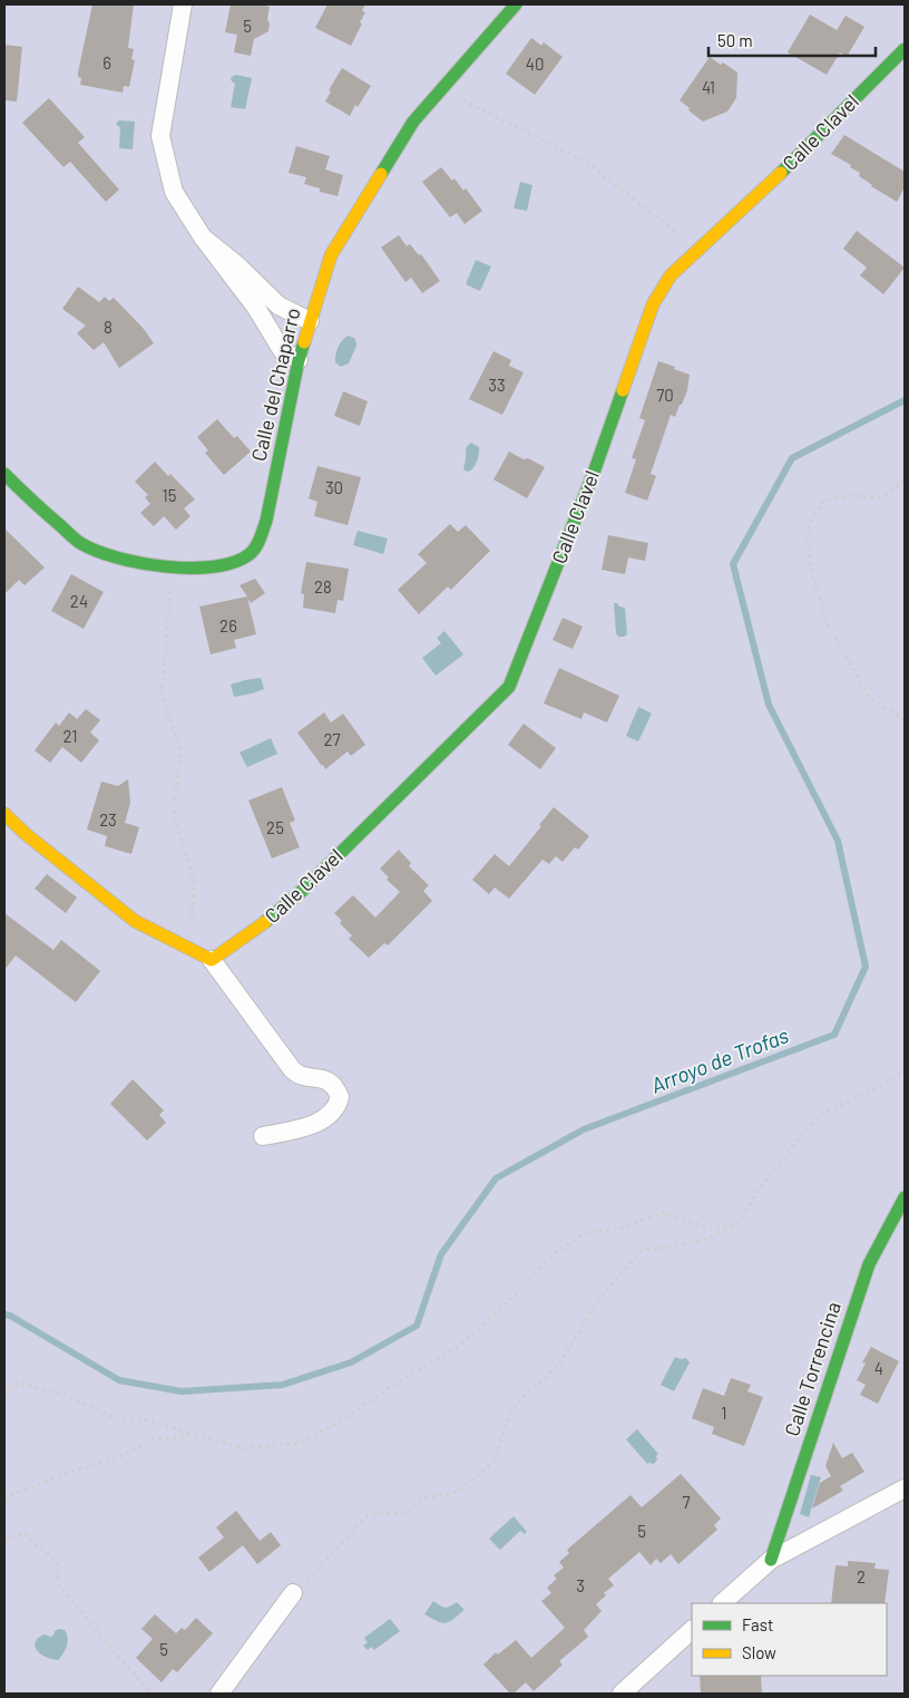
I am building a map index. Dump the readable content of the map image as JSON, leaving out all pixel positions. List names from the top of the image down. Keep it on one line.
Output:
{"streets":{"street":["Calle Clavel","Calle del Chaparro","Calle Torrencina"]},"water":["Arroyo de Trofas"],"house_numbers":["5","6","40","41","8","33","70","30","15","28","24","26","21","27","23","25","4","1","7","5","2","3","5"],"legend":["Fast","Slow"],"scale_bar":"50 m"}
